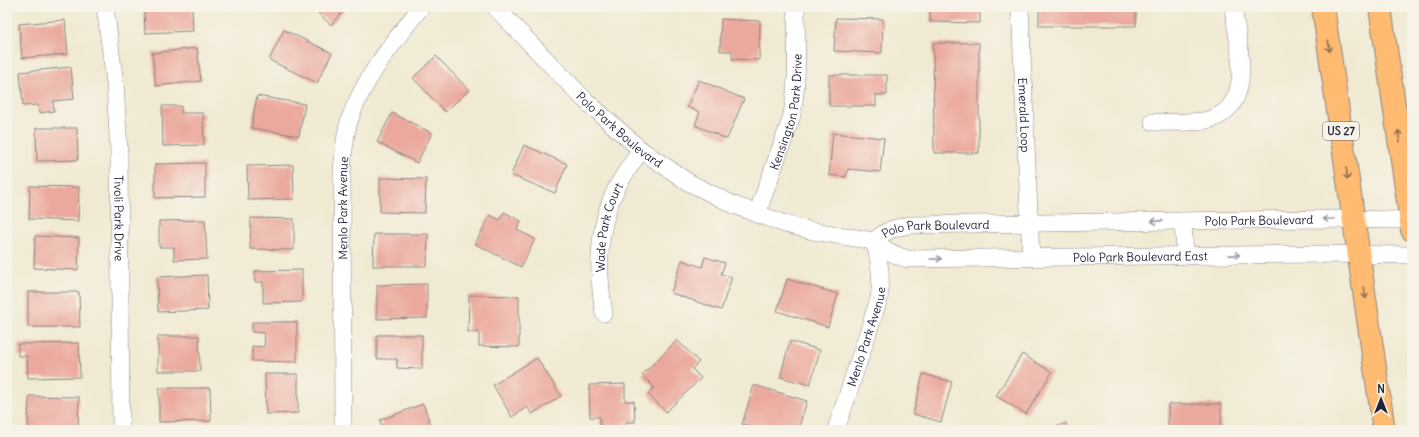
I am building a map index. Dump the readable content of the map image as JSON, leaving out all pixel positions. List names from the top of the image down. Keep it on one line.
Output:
{"streets":{"highway":["US 27"],"street":["Kensington Park Drive","Emerald Loop","Polo Park Boulevard","Menlo Park Avenue","Tivoli Park Drive","Wade Park Court","Polo Park Boulevard East"]},"crossings":[["Kensington Park Drive","Polo Park Boulevard"],["Emerald Loop","Polo Park Boulevard"],["Emerald Loop","Polo Park Boulevard East"],["Polo Park Boulevard","US 27"],["Polo Park Boulevard","Menlo Park Avenue"],["Polo Park Boulevard","Wade Park Court"],["Polo Park Boulevard","Polo Park Boulevard East"],["US 27","Polo Park Boulevard East"],["Menlo Park Avenue","Polo Park Boulevard East"]],"one_way":["Polo Park Boulevard East"],"north":"top"}
